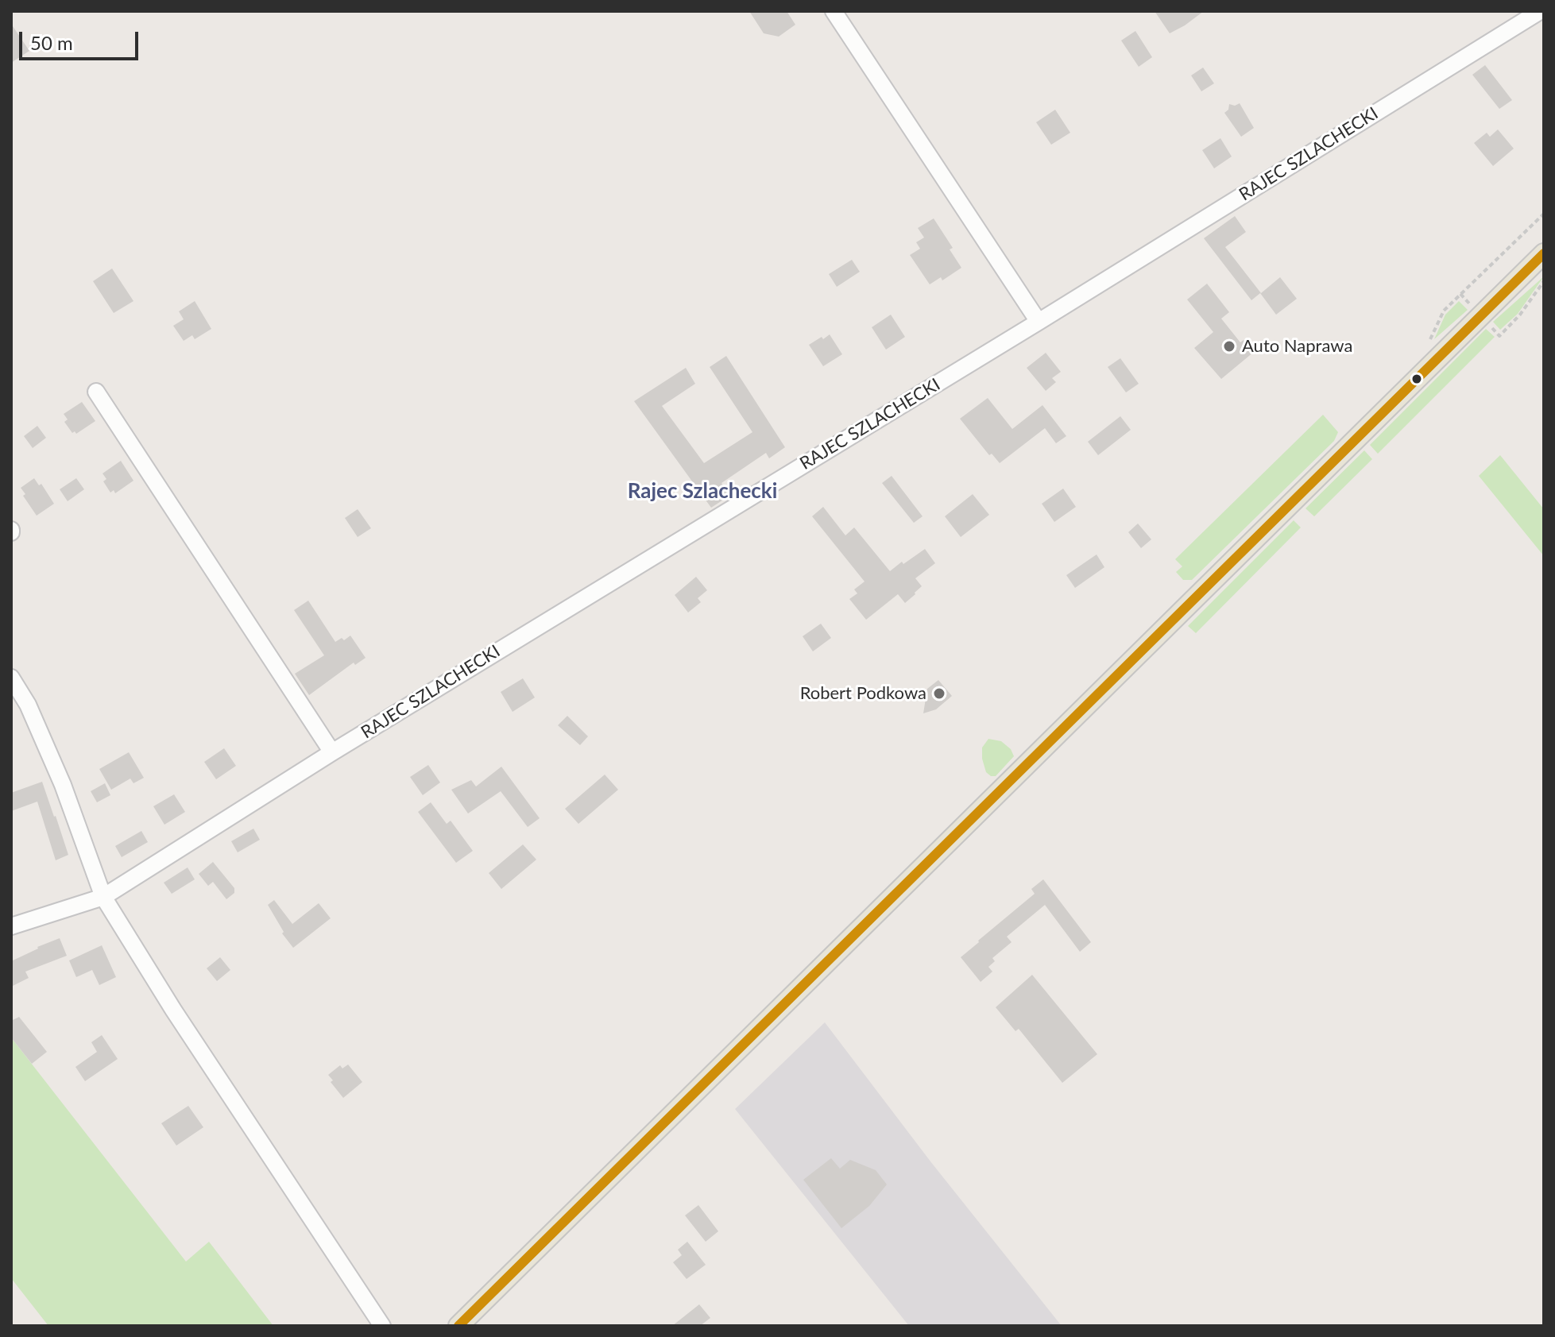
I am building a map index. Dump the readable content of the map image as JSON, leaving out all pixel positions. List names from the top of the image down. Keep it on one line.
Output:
{"streets":{"street":["RAJEC SZLACHECKI"]},"districts":["Rajec Szlachecki"],"places":["Auto Naprawa","Robert Podkowa"],"scale_bar":"50 m"}
